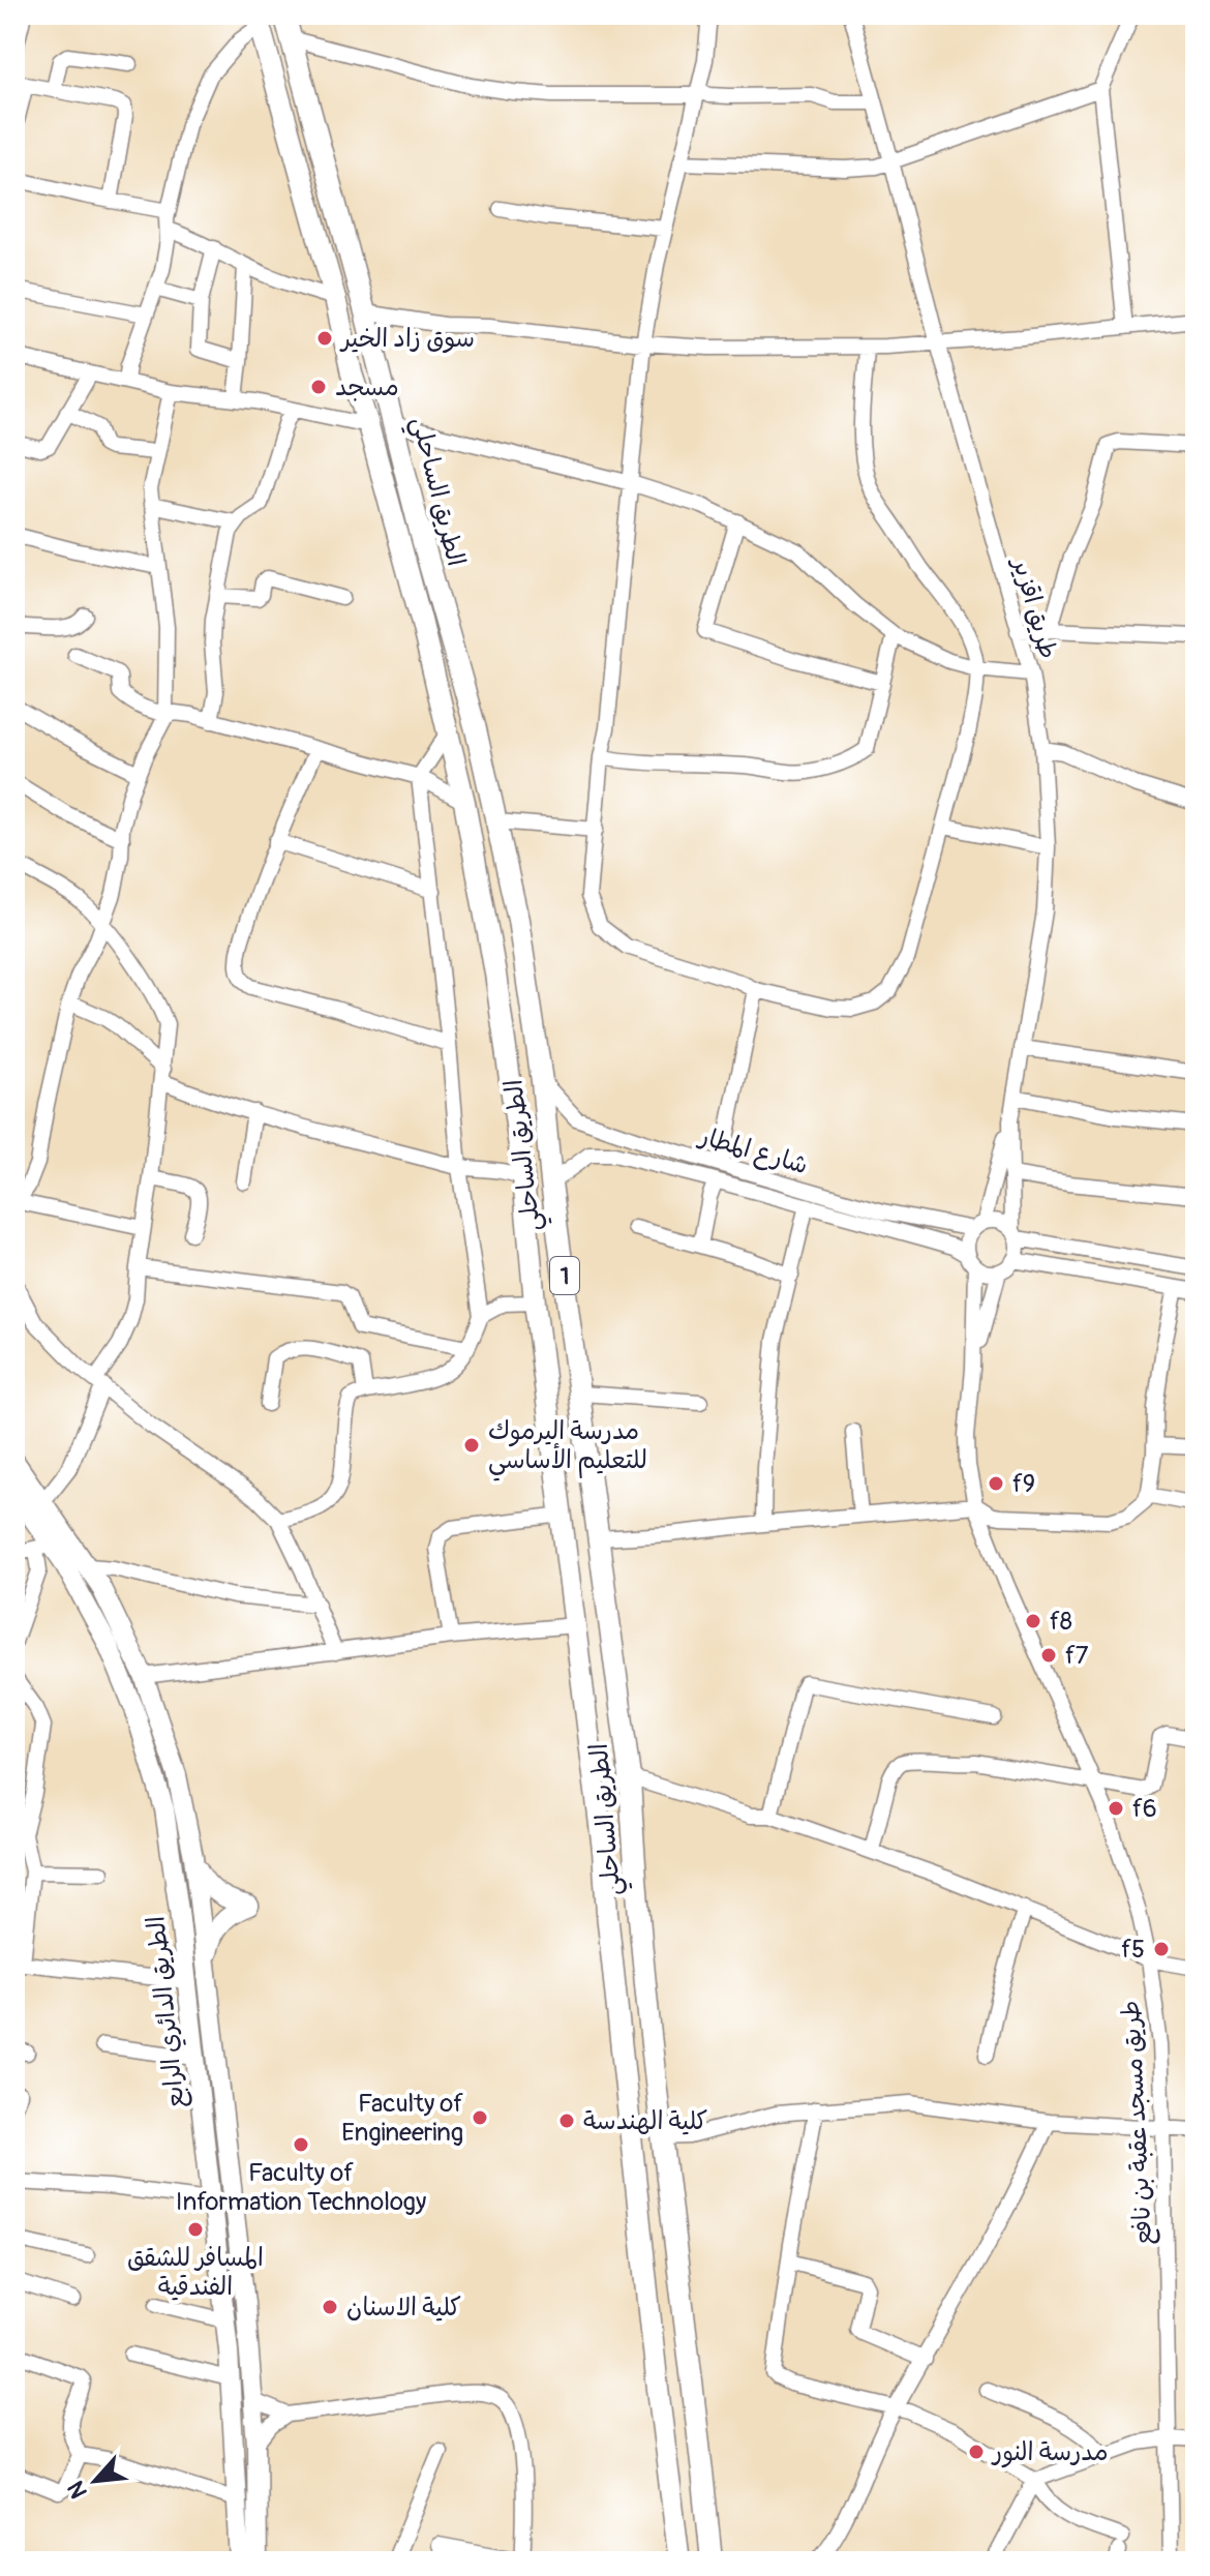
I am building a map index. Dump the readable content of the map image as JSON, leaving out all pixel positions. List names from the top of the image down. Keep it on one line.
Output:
{"streets":{"highway":["الطريق الساحلي","1"],"main road":["الطريق الدائري الرابع"],"street":["طريق اقزير","شارع المطار","طريق مسجد عقبة بن نافع"]},"crossings":[["الطريق الساحلي","شارع المطار"],["طريق اقزير","شارع المطار"],["طريق اقزير","طريق مسجد عقبة بن نافع"],["شارع المطار","طريق مسجد عقبة بن نافع"]],"places":["سوق زاد الخير","مسجد","مدرسة اليرموك للتعليم الأساسي","f9","f8","f7","f6","f5","Faculty of Engineering","كلية الهندسة","Faculty of Information Technology","المسافر للشقق الفندقية","كلية الاسنان","مدرسة النور"],"north":"bottom left"}
